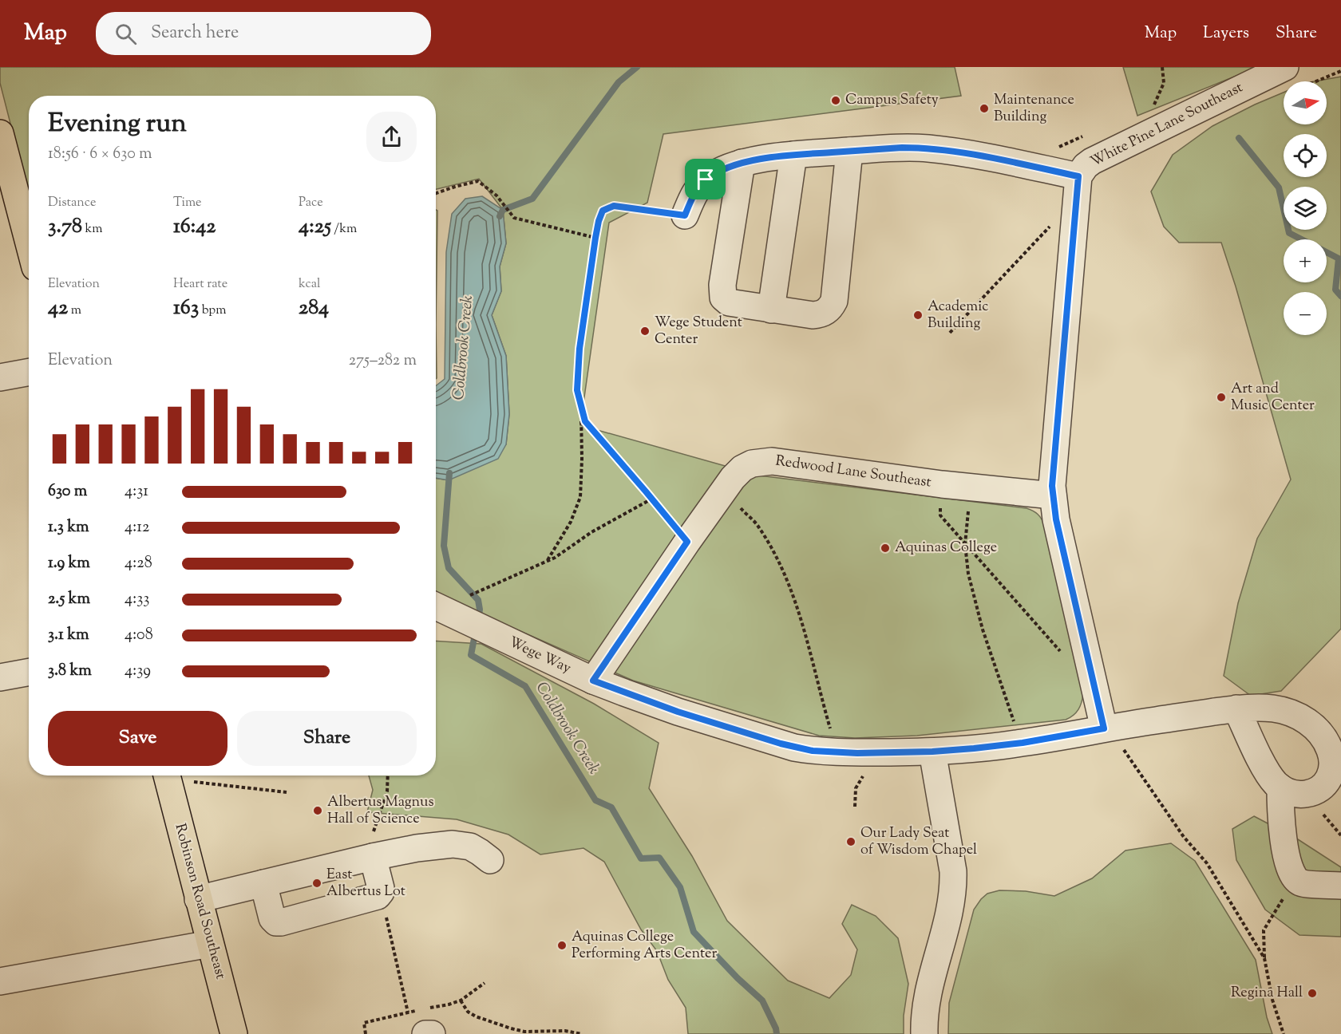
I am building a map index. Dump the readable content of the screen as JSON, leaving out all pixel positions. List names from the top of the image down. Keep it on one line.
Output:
{"streets":{"main road":["Robinson Road Southeast"],"street":["White Pine Lane Southeast","Redwood Lane Southeast","Wege Way"]},"crossings":[["Redwood Lane Southeast","Wege Way"]],"water":["Coldbrook Creek"],"places":["Campus Safety","Maintenance Building","Academic Building","Wege Student Center","Art and Music Center","Aquinas College","Albertus Magnus Hall of Science","Our Lady Seat of Wisdom Chapel","East Albertus Lot","Aquinas College Performing Arts Center","Regina Hall"],"north":"right","page":{"header":"Map","search":"Search here","nav":["Map","Layers","Share"],"map_buttons":["+","−"],"heading":["Evening run","18:56 · 6 × 630 m"],"stats":[["Distance","3.78 km"],["Time","16:42"],["Pace","4:25 /km"],["Elevation","42 m"],["Heart rate","163 bpm"],["kcal","284"]],"chart":["Elevation","275–282 m"],"list":[{"name":"630 m","note":"4:31"},{"name":"1.3 km","note":"4:12"},{"name":"1.9 km","note":"4:28"},{"name":"2.5 km","note":"4:33"},{"name":"3.1 km","note":"4:08"},{"name":"3.8 km","note":"4:39"}],"buttons":["Save","Share"]}}
